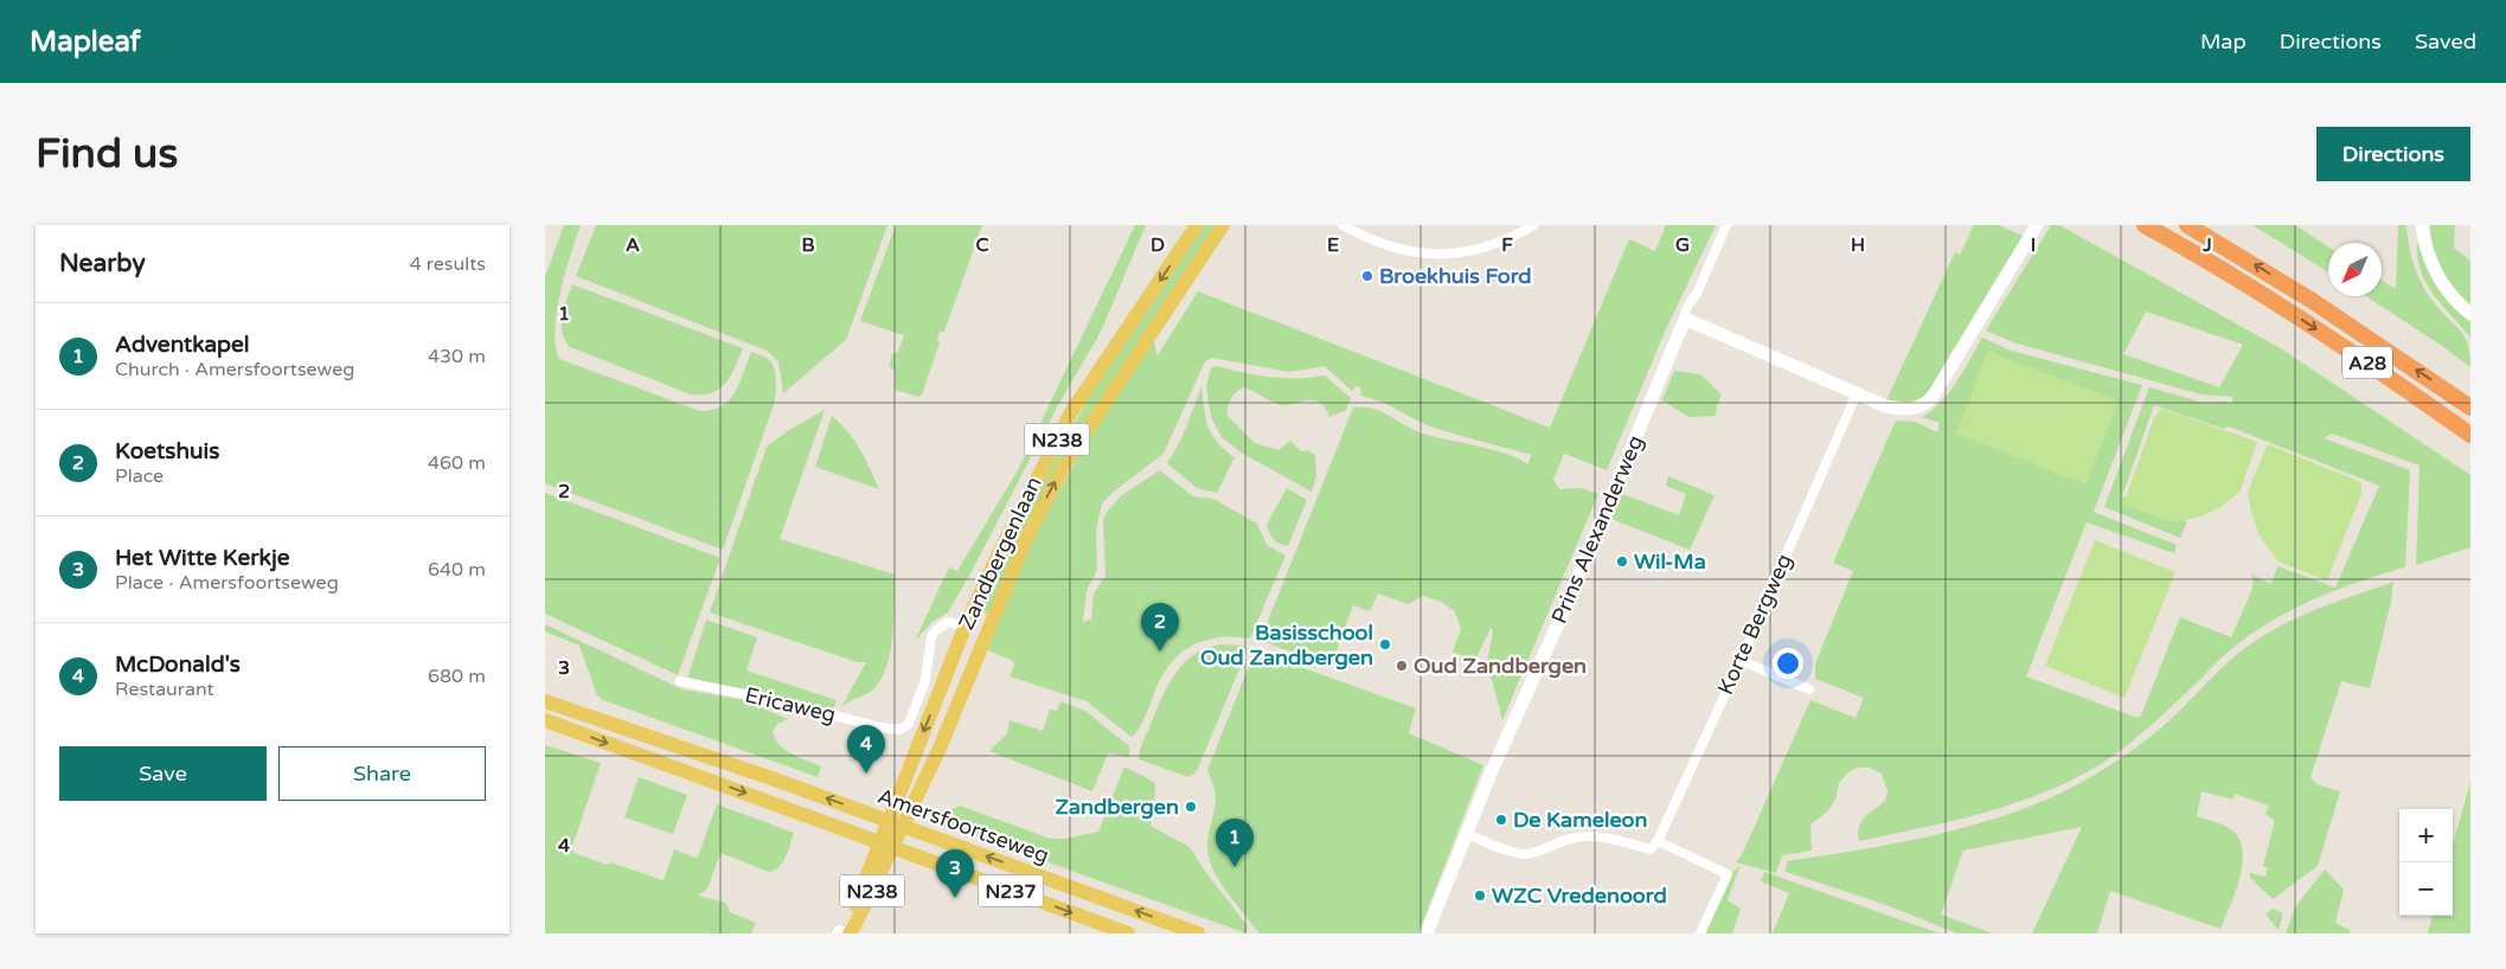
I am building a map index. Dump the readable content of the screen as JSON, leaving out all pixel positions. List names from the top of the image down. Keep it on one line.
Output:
{"streets":{"highway":["A28"],"main road":["N238","Zandbergenlaan","Amersfoortseweg","N237"],"street":["Prins Alexanderweg","Korte Bergweg","Ericaweg"]},"crossings":[["N238","Zandbergenlaan"],["N238","Amersfoortseweg"],["Zandbergenlaan","Ericaweg"],["Zandbergenlaan","Amersfoortseweg"]],"places":["Broekhuis Ford","Wil-Ma","Basisschool Oud Zandbergen","Oud Zandbergen","Zandbergen","De Kameleon","WZC Vredenoord"],"north":"bottom left","page":{"header":"Mapleaf","nav":["Map","Directions","Saved"],"buttons":["Directions",["Save","Share"]],"title":"Find us","heading":["Nearby","4 results"],"list":[{"mark":"1","name":"Adventkapel","note":"Church · Amersfoortseweg","value":"430 m"},{"mark":"2","name":"Koetshuis","note":"Place","value":"460 m"},{"mark":"3","name":"Het Witte Kerkje","note":"Place · Amersfoortseweg","value":"640 m"},{"mark":"4","name":"McDonald's","note":"Restaurant","value":"680 m"}],"pins":["2","4","1","3"],"map_buttons":["+","−"]},"grid":{"columns":["A","B","C","D","E","F","G","H","I","J"],"rows":["1","2","3","4"]}}
